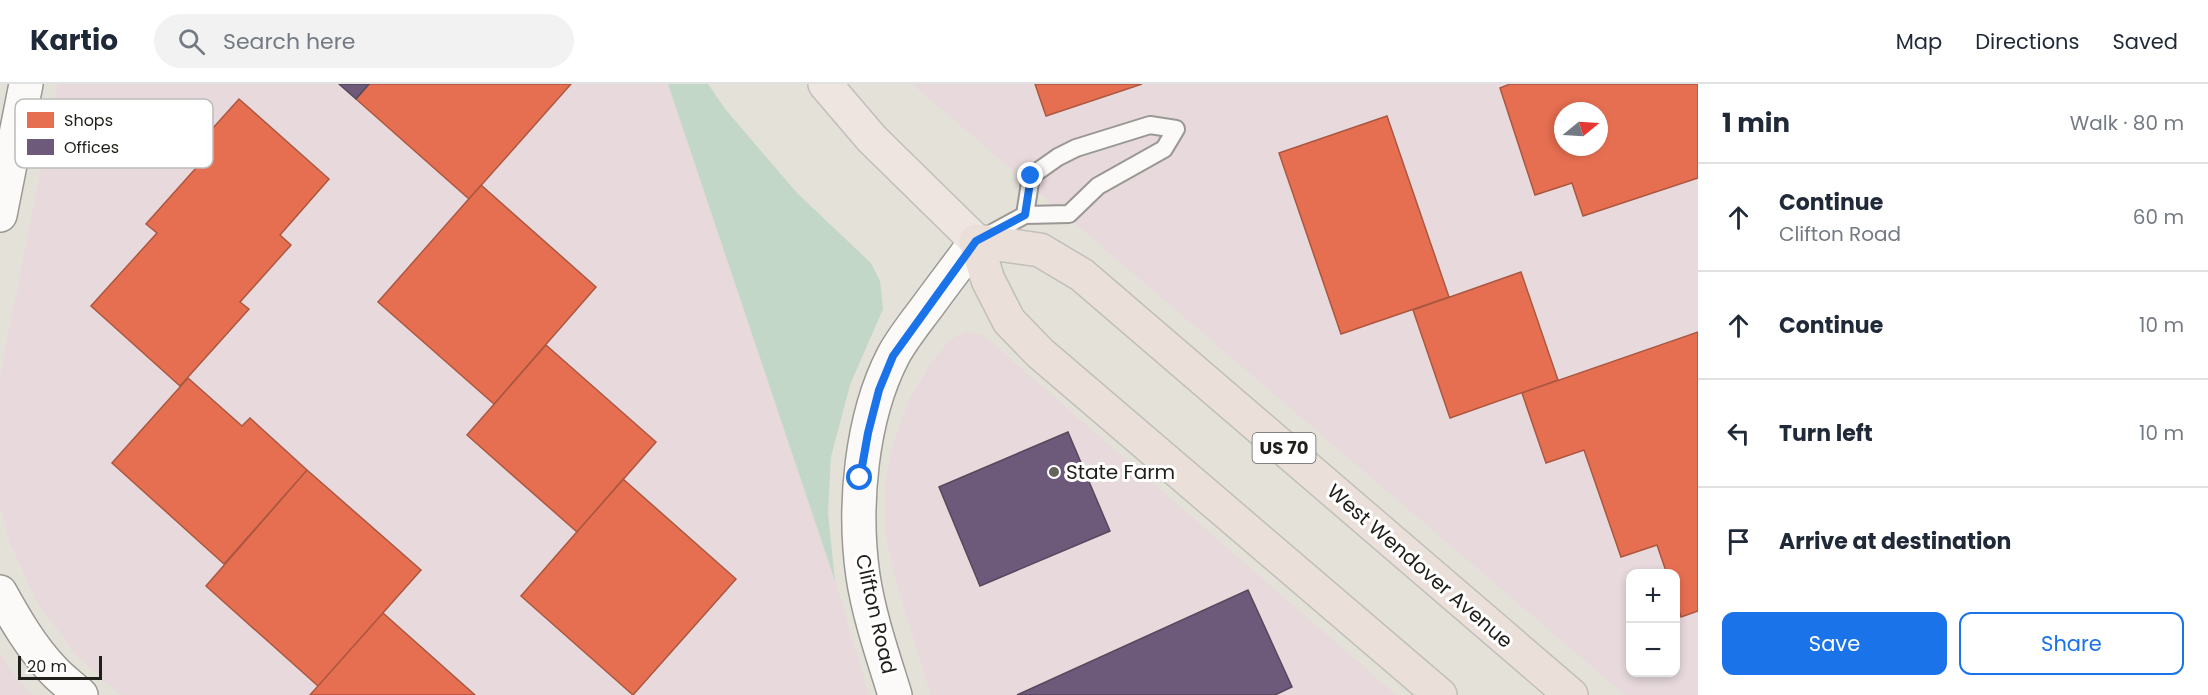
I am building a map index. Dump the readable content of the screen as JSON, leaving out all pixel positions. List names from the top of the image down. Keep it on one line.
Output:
{"streets":{"highway":["US 70","West Wendover Avenue"],"street":["Clifton Road"]},"crossings":[["West Wendover Avenue","Clifton Road"]],"places":["State Farm"],"legend":["Shops","Offices"],"scale_bar":"20 m","north":"right","page":{"header":"Kartio","search":"Search here","nav":["Map","Directions","Saved"],"heading":["1 min","Walk · 80 m"],"list":[["Continue","Clifton Road","60 m"],["Continue","10 m"],["Turn left","10 m"],"Arrive at destination"],"map_buttons":["+","−"],"buttons":["Save","Share"],"scale":"20 m"}}
